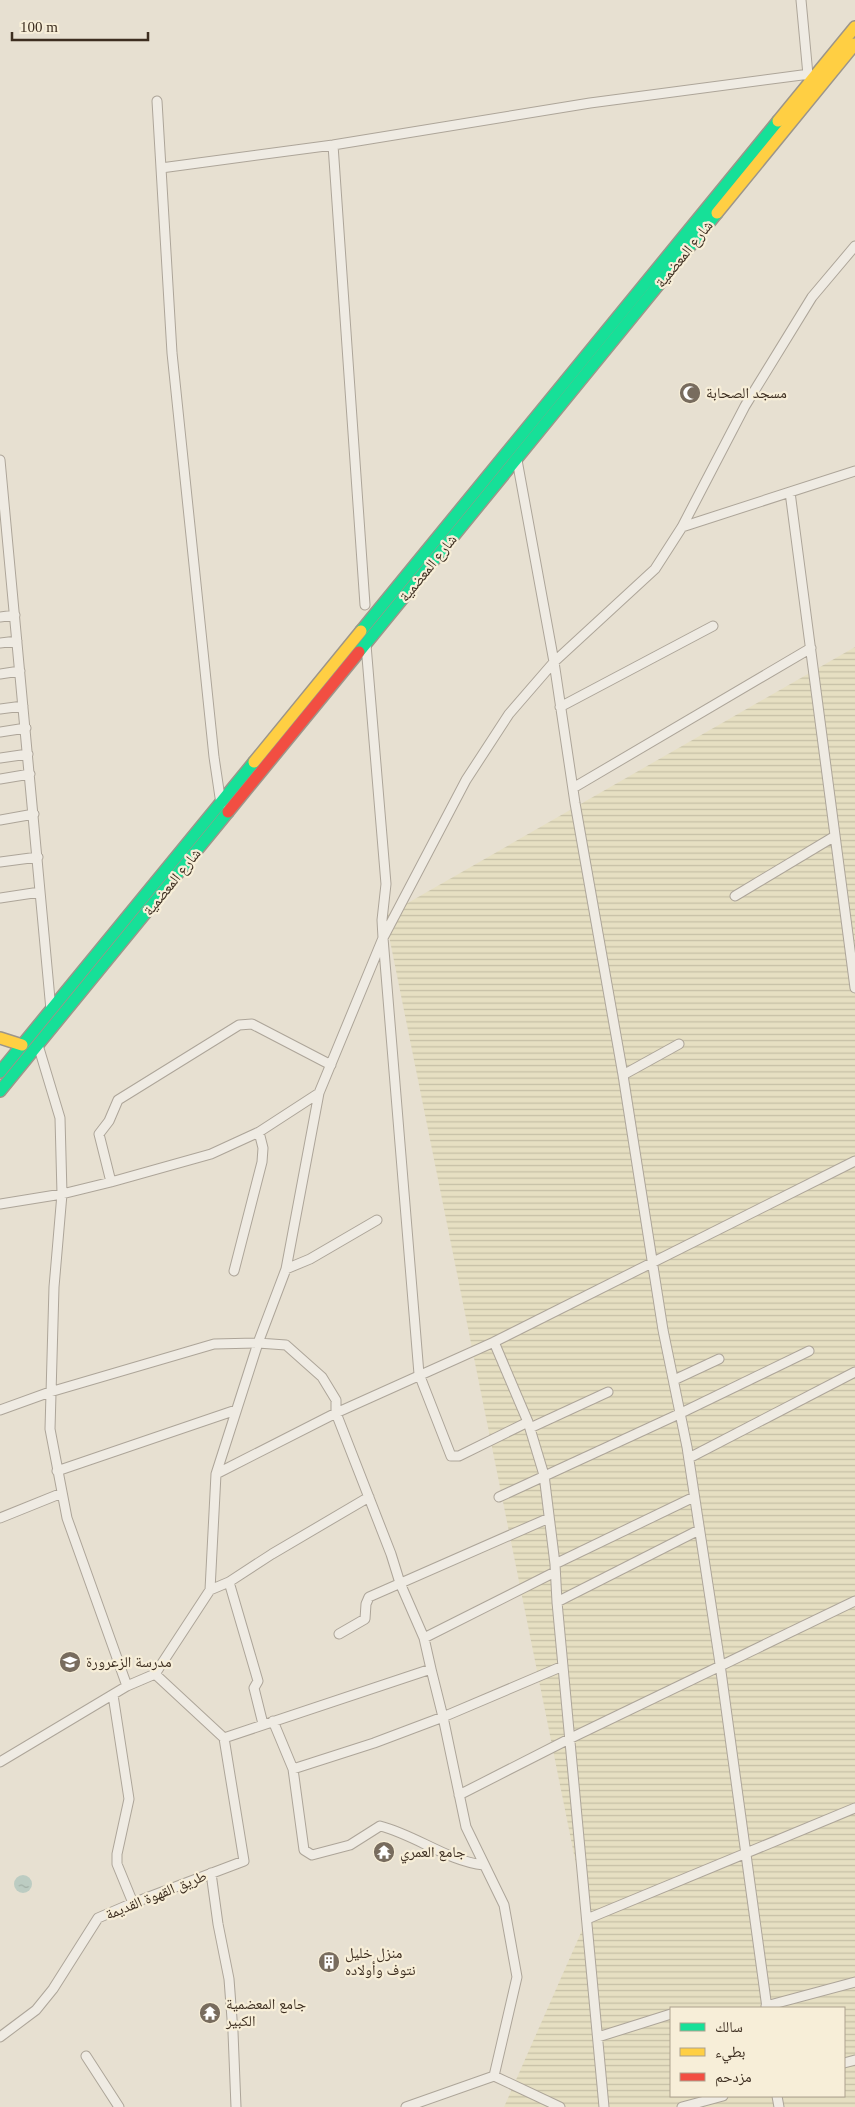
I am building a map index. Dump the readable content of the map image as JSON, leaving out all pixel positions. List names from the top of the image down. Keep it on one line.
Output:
{"streets":{"main road":["شارع المعضمية"],"street":["طريق القهوة القديمة"]},"places":{"mosque":["مسجد الصحابة"],"school or university":["مدرسة الزعرورة"],"temple":["جامع العمري","جامع المعضمية الكبير"],"building":["منزل خليل نتوف وأولاده"]},"legend":["سالك","بطيء","مزدحم"],"scale_bar":"100 m"}
